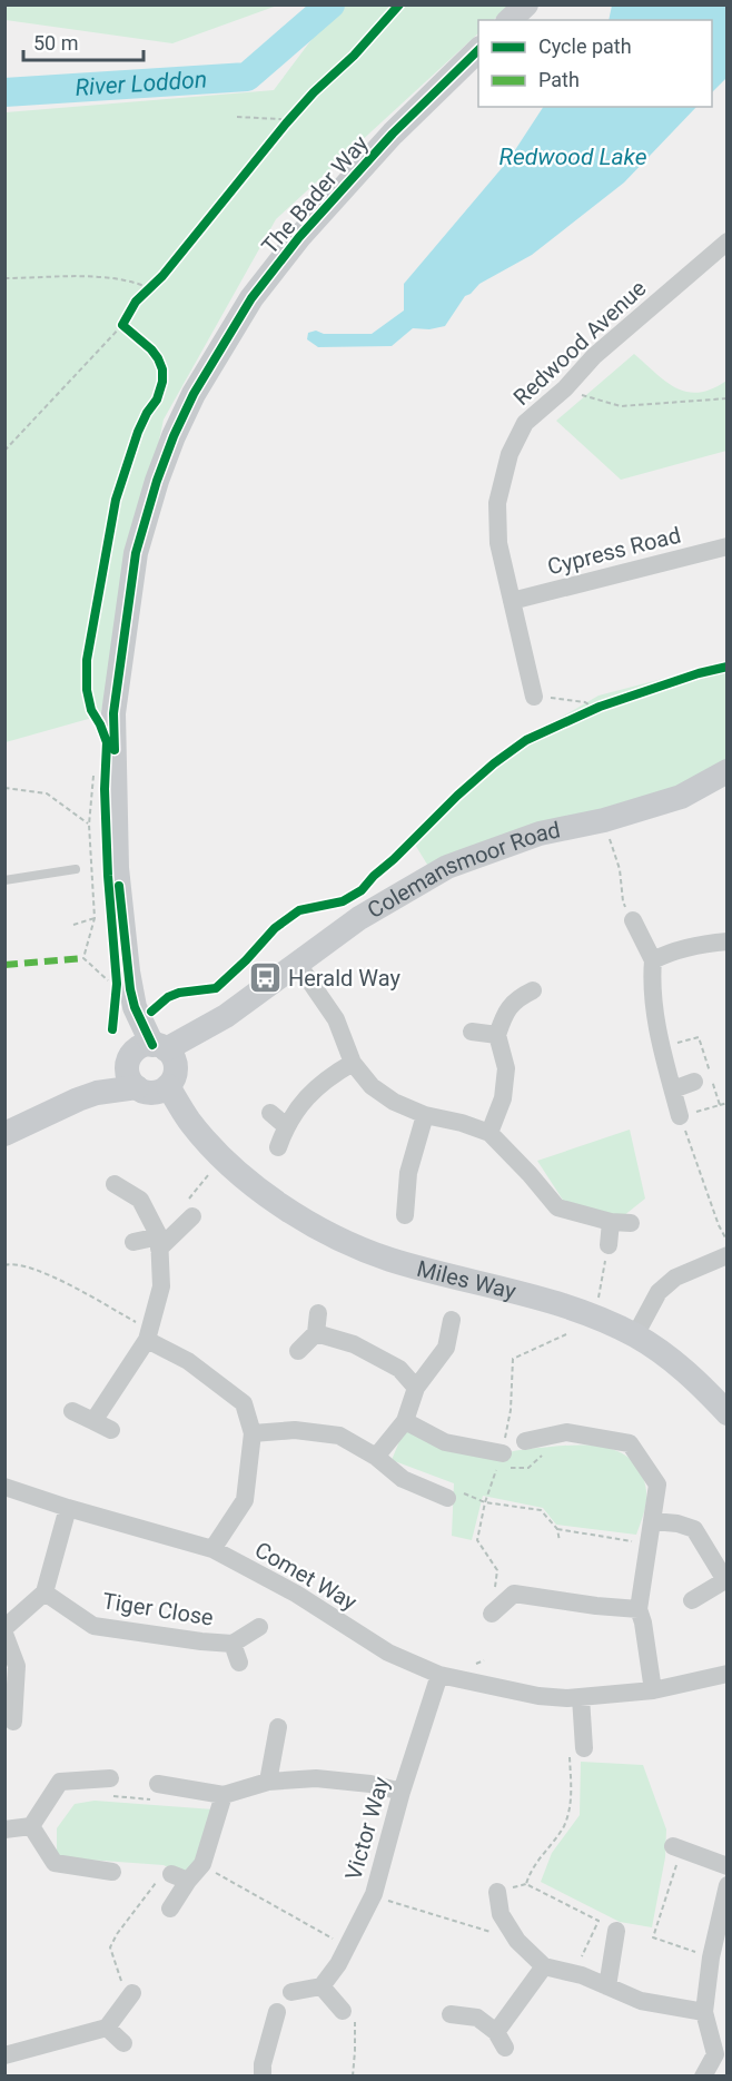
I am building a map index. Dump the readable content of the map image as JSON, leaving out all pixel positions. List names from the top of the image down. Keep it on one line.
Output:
{"streets":{"street":["The Bader Way","Redwood Avenue","Cypress Road","Colemansmoor Road","Miles Way","Comet Way","Tiger Close","Victor Way"]},"crossings":[["The Bader Way","Colemansmoor Road"],["The Bader Way","Miles Way"],["Redwood Avenue","Cypress Road"],["Colemansmoor Road","Miles Way"],["Comet Way","Victor Way"]],"water":["River Loddon","Redwood Lake"],"places":{"bus stop":["Herald Way"]},"legend":["Cycle path","Path"],"scale_bar":"50 m"}
